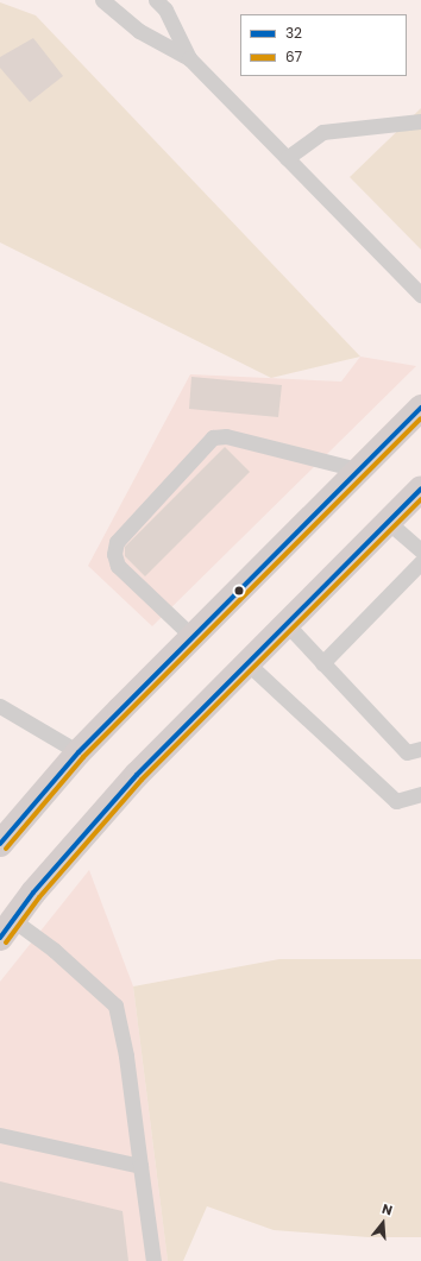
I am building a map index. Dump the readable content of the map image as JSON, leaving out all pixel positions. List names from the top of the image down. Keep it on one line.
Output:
{"lines":["transit line 32","transit line 67"],"legend":["32","67"],"north":"top"}
